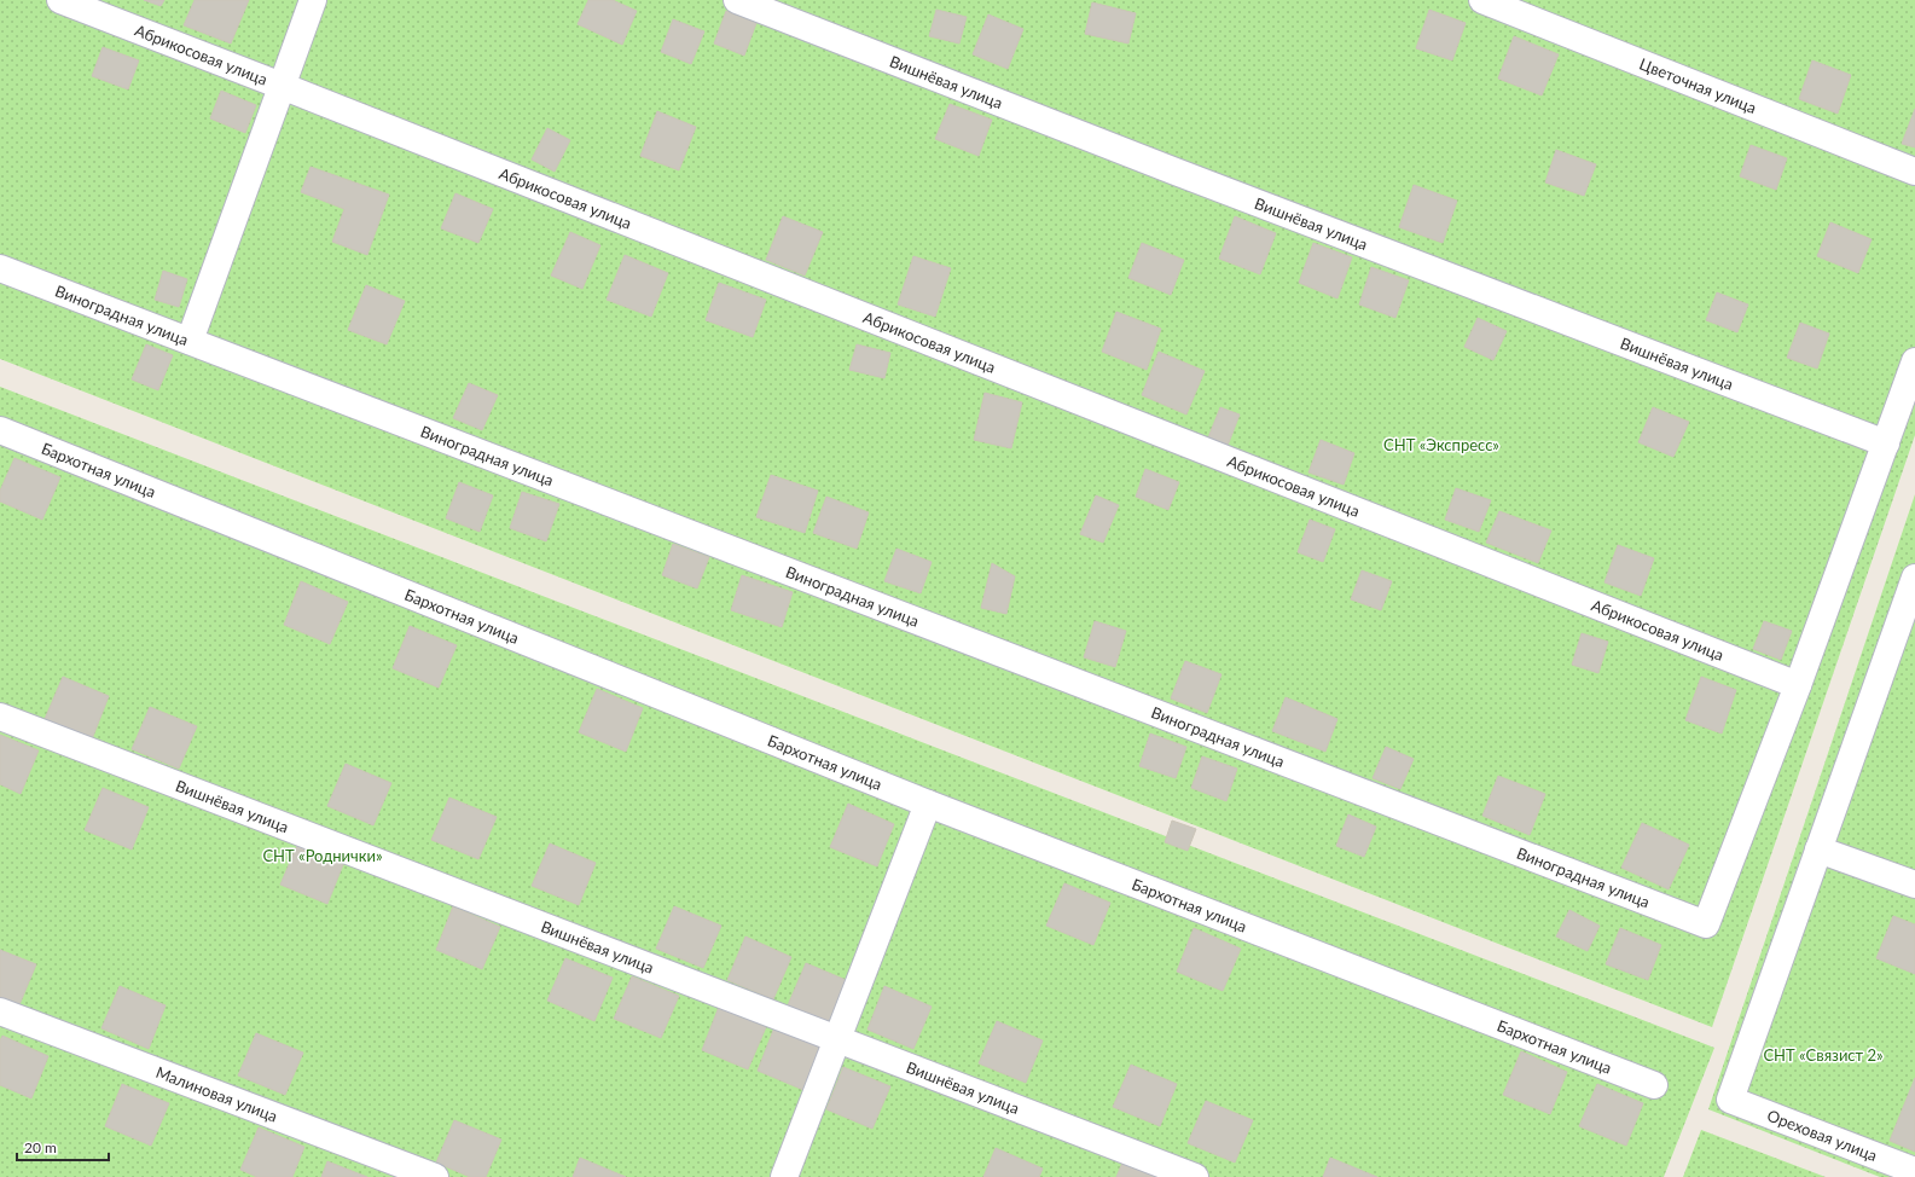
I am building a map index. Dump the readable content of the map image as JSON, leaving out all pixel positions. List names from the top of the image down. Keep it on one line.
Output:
{"streets":{"street":["Абрикосовая улица","Вишнёвая улица","Цветочная улица","Виноградная улица","Бархотная улица","Малиновая улица","Ореховая улица"]},"crossings":[["Абрикосовая улица","Виноградная улица"]],"parks":["СНТ «Экспресс»","СНТ «Роднички»","СНТ «Связист 2»"],"scale_bar":"20 m"}
